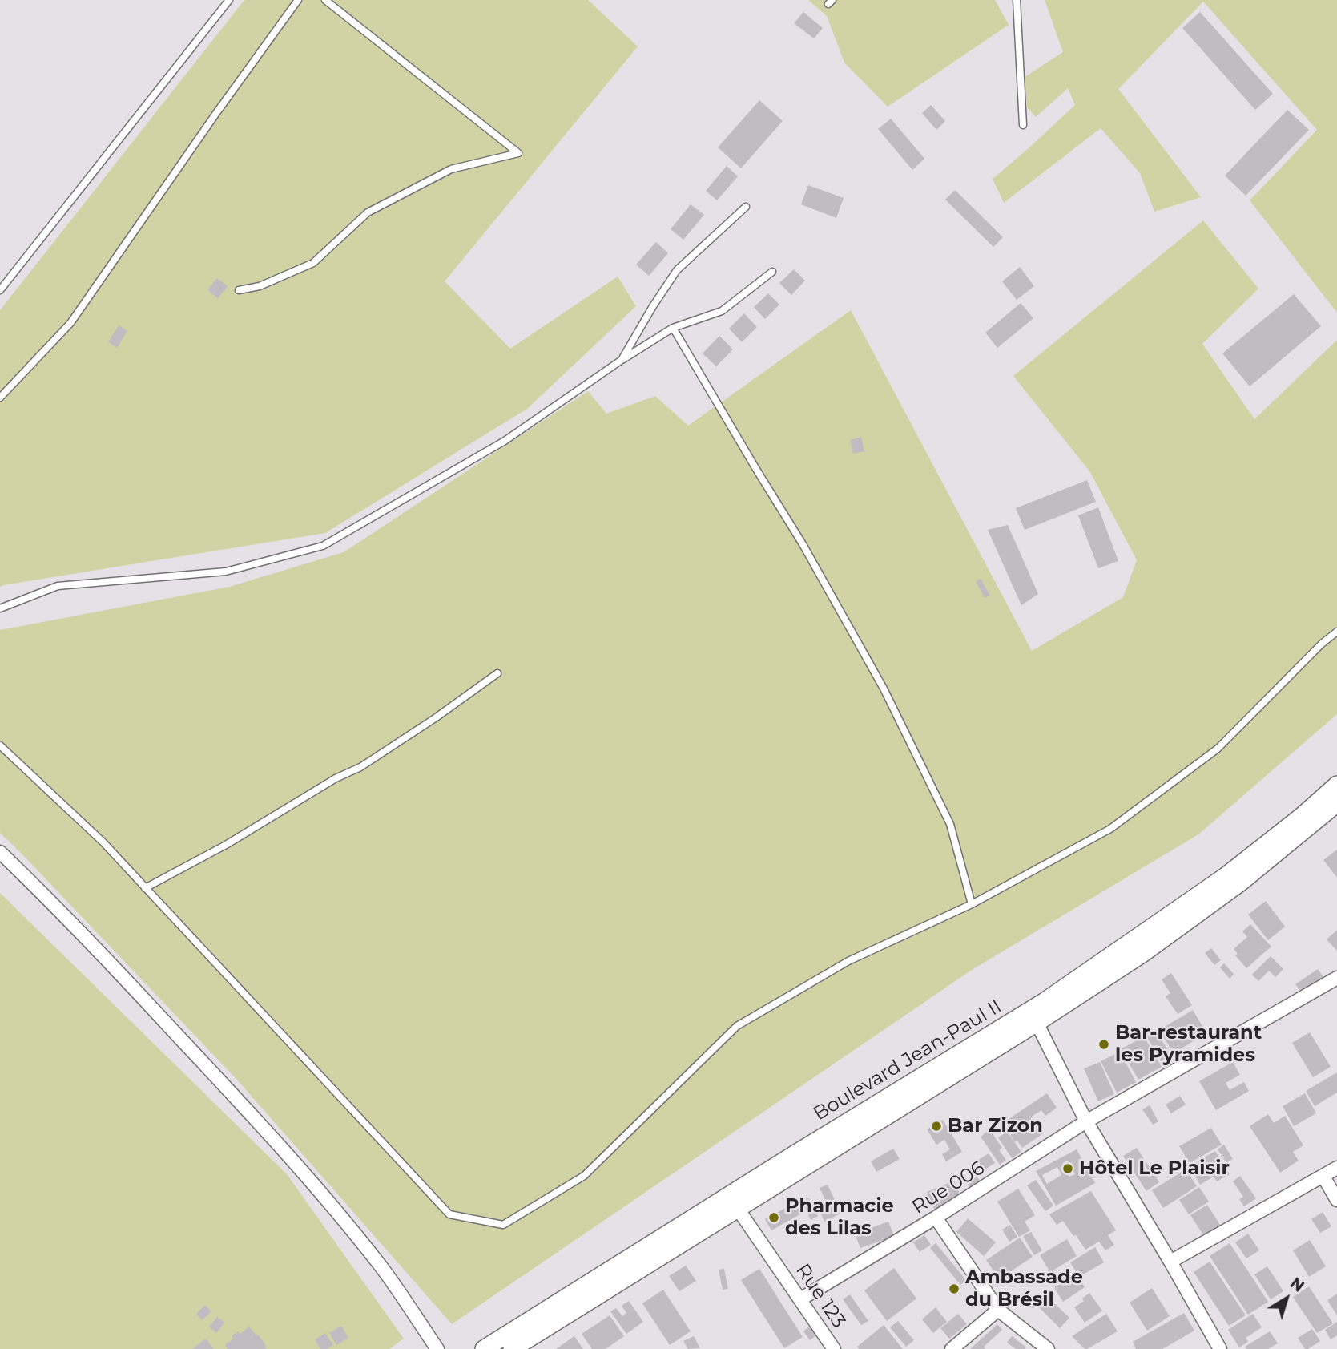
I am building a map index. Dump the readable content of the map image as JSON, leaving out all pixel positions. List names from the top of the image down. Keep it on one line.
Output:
{"streets":{"main road":["Boulevard Jean-Paul II"],"street":["Rue 006","Rue 123"]},"crossings":[["Boulevard Jean-Paul II","Rue 123"],["Rue 006","Rue 123"]],"places":["Bar-restaurant les Pyramides","Bar Zizon","Hôtel Le Plaisir","Pharmacie des Lilas","Ambassade du Brésil"],"north":"top right"}
